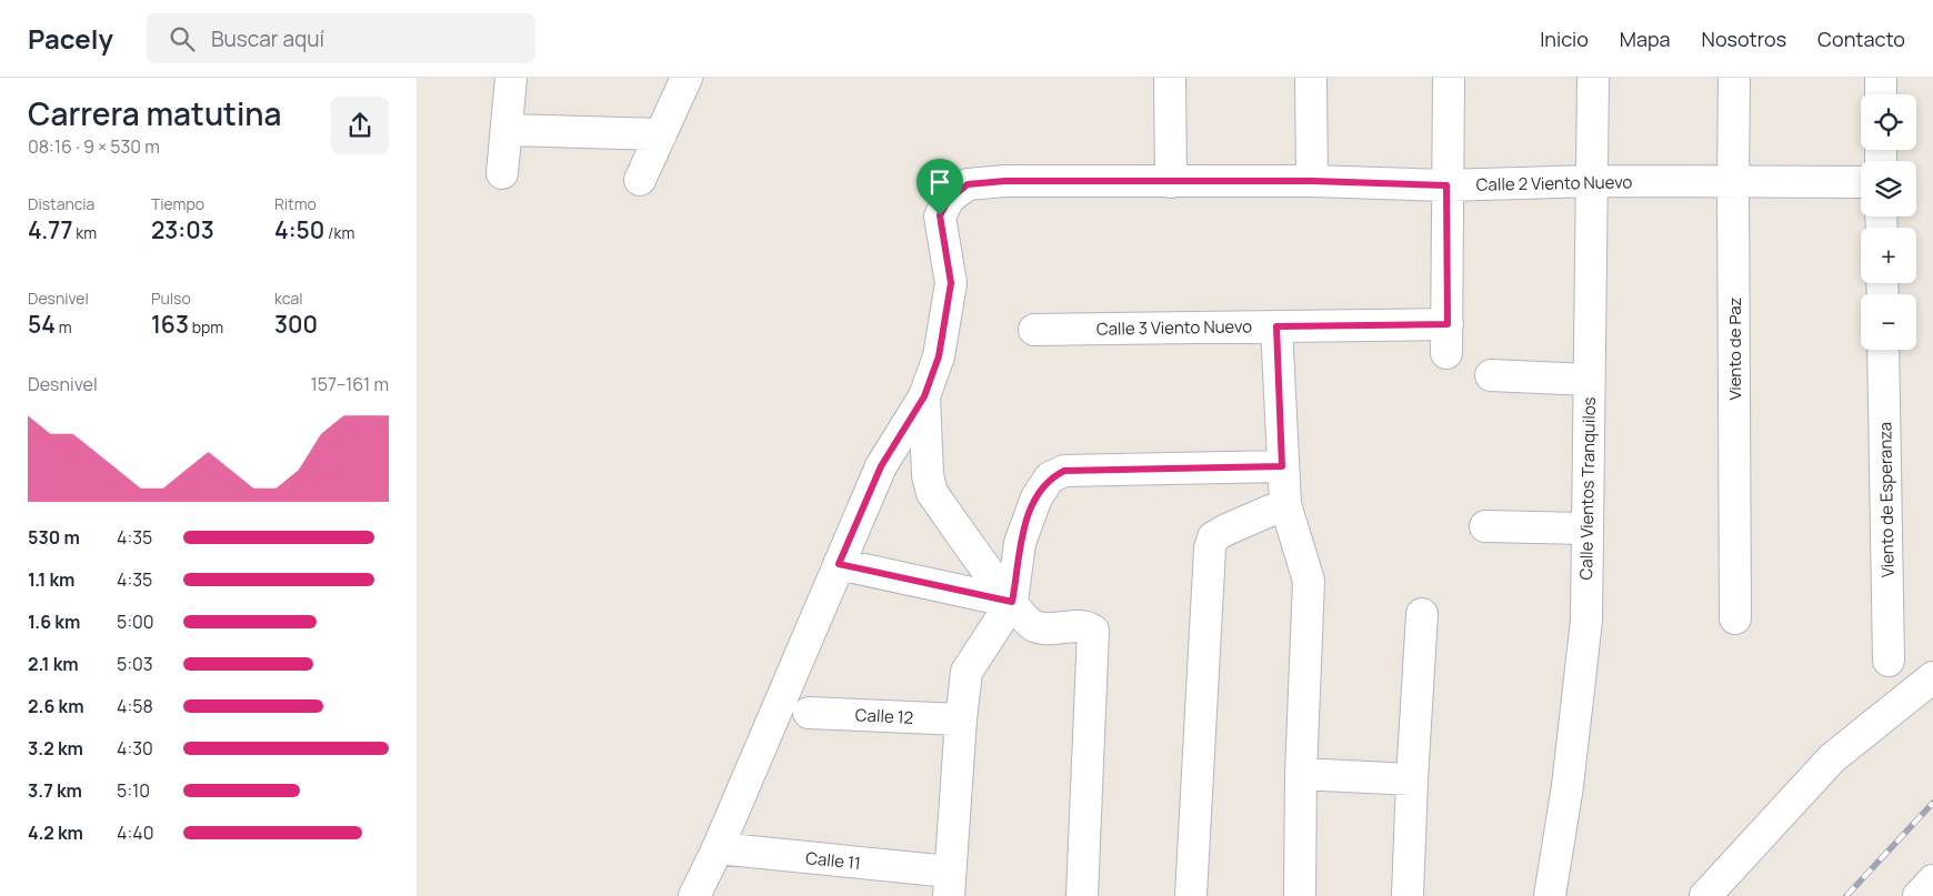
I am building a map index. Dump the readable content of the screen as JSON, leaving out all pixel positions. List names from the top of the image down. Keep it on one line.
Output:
{"streets":{"street":["Calle 2 Viento Nuevo","Calle 3 Viento Nuevo","Viento de Paz","Calle Vientos Tranquilos","Viento de Esperanza","Calle 12","Calle 11"]},"crossings":[["Calle 2 Viento Nuevo","Viento de Paz"],["Calle 2 Viento Nuevo","Calle Vientos Tranquilos"]],"page":{"header":"Pacely","search":"Buscar aquí","nav":["Inicio","Mapa","Nosotros","Contacto"],"heading":["Carrera matutina","08:16 · 9 × 530 m"],"map_buttons":["+","−"],"stats":[["Distancia","4.77 km"],["Tiempo","23:03"],["Ritmo","4:50 /km"],["Desnivel","54 m"],["Pulso","163 bpm"],["kcal","300"]],"chart":["Desnivel","157–161 m"],"list":[{"name":"530 m","note":"4:35"},{"name":"1.1 km","note":"4:35"},{"name":"1.6 km","note":"5:00"},{"name":"2.1 km","note":"5:03"},{"name":"2.6 km","note":"4:58"},{"name":"3.2 km","note":"4:30"},{"name":"3.7 km","note":"5:10"},{"name":"4.2 km","note":"4:40"}]}}
